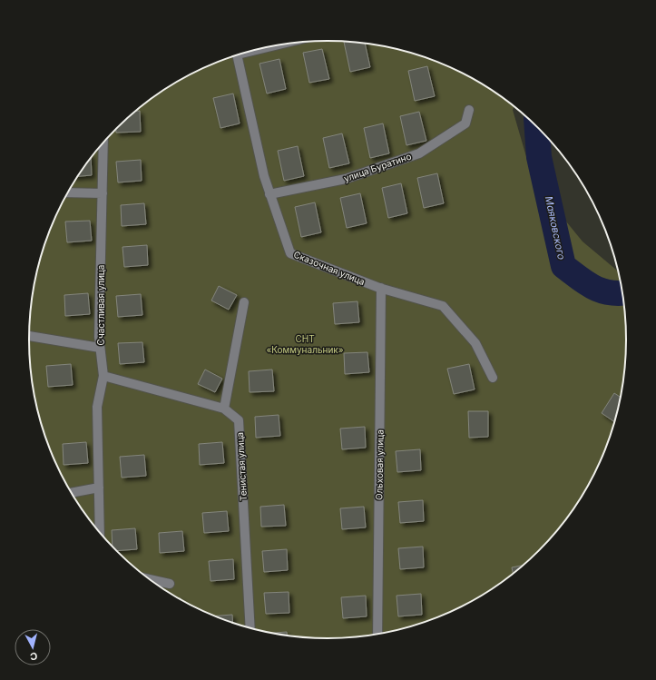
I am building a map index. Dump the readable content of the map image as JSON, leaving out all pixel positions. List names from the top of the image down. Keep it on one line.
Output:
{"streets":{"street":["улица Буратино","Сказочная улица","Счастливая улица","Ольховая улица","Тенистая улица"]},"crossings":[["улица Буратино","Сказочная улица"],["Сказочная улица","Ольховая улица"],["Счастливая улица","Тенистая улица"]],"water":["Маяковского"],"parks":["СНТ «Коммунальник»"],"north":"bottom"}
